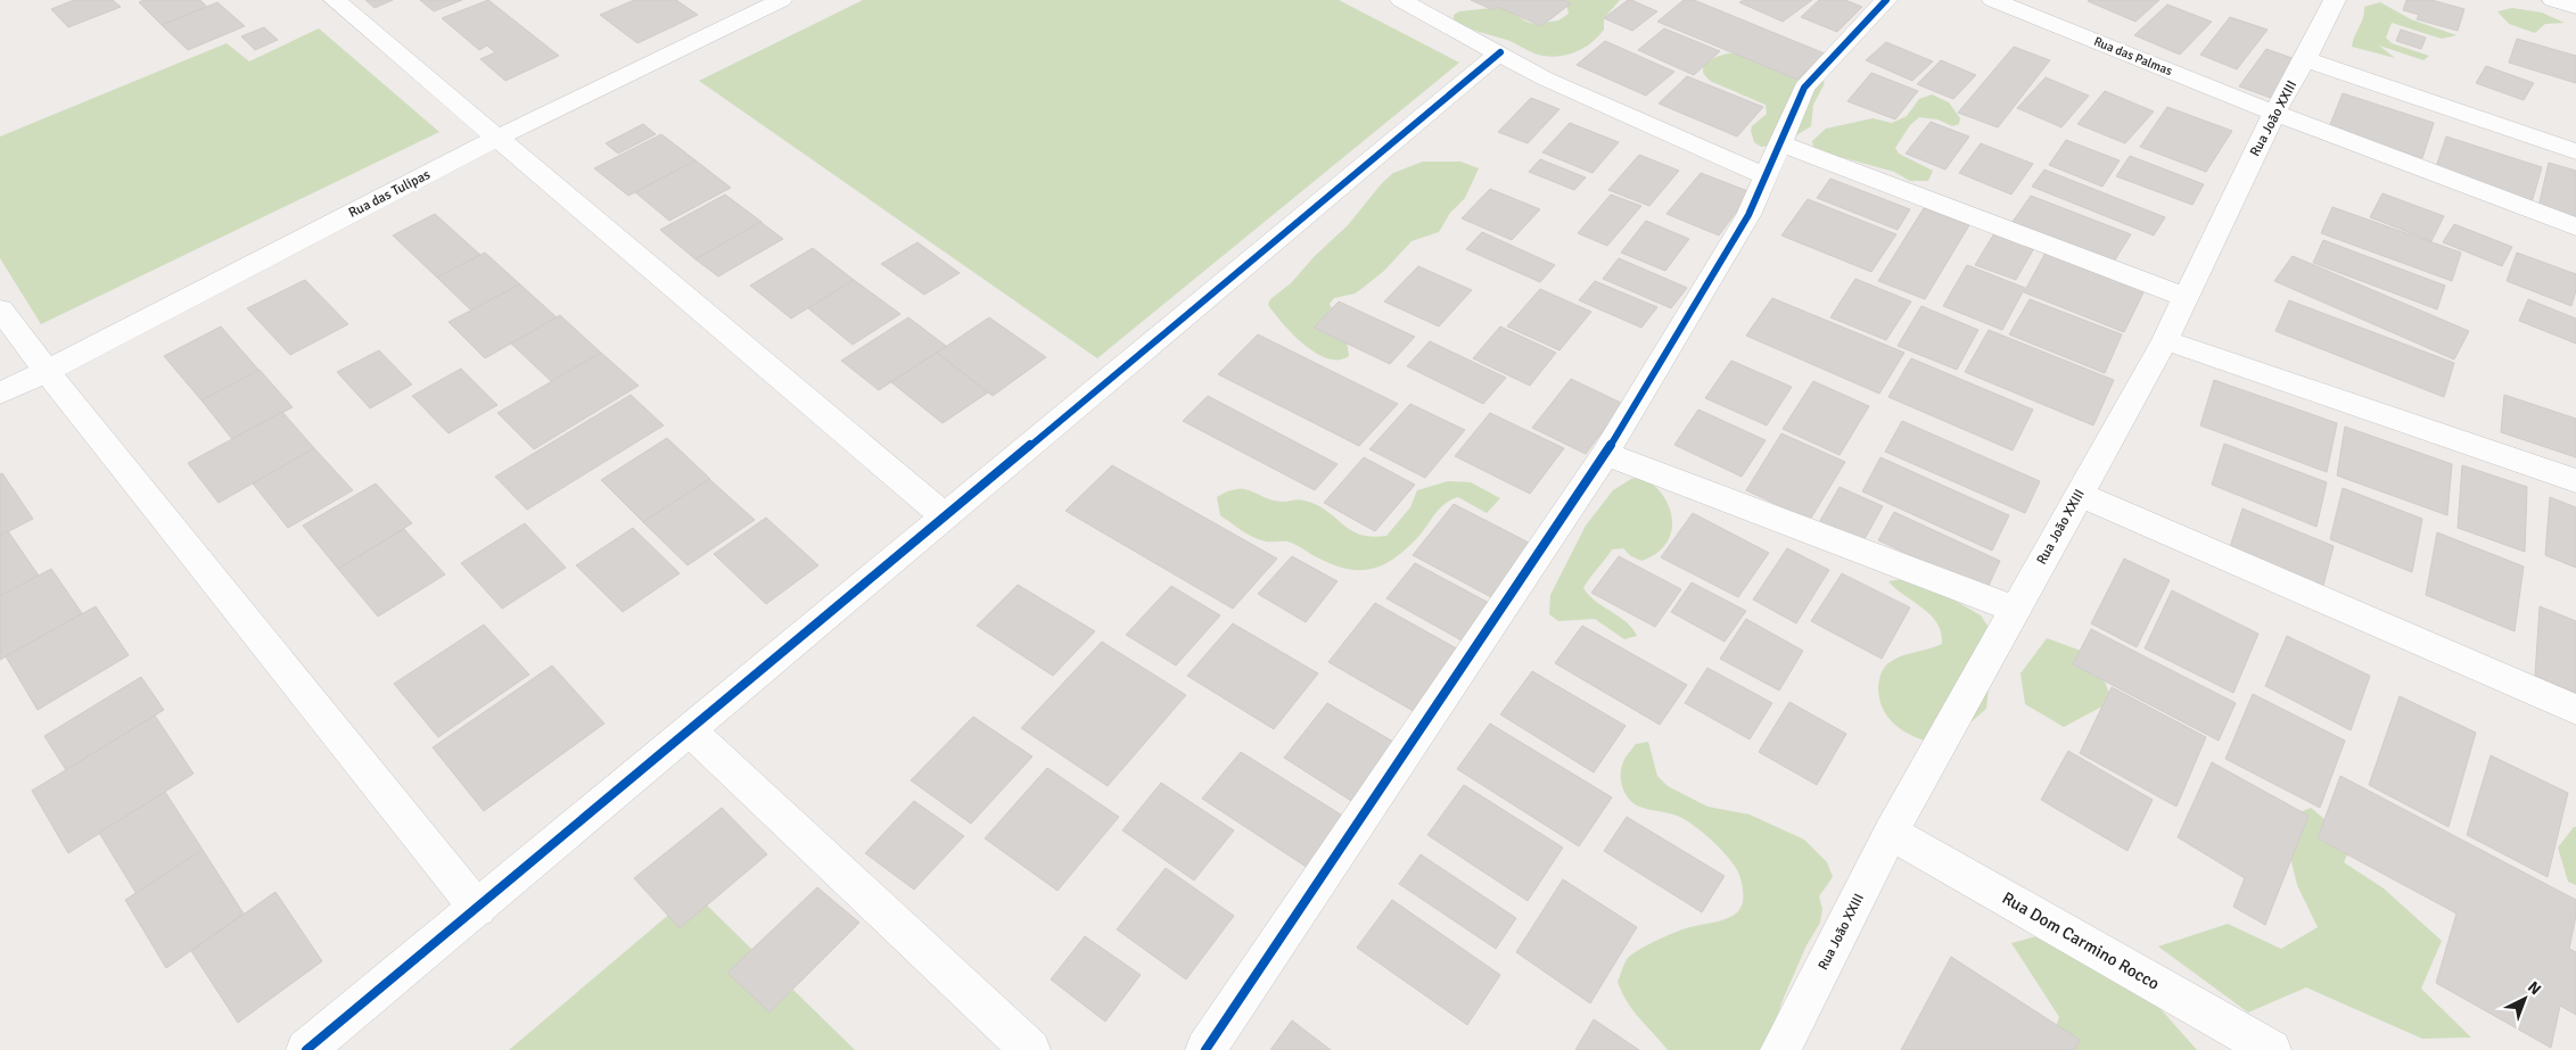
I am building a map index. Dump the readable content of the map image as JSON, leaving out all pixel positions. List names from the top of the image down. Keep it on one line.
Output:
{"streets":{"street":["Rua das Palmas","Rua João XXIII","Rua das Tulipas","Rua Dom Carmino Rocco"]},"crossings":[["Rua das Palmas","Rua João XXIII"],["Rua João XXIII","Rua Dom Carmino Rocco"]],"north":"top right"}
